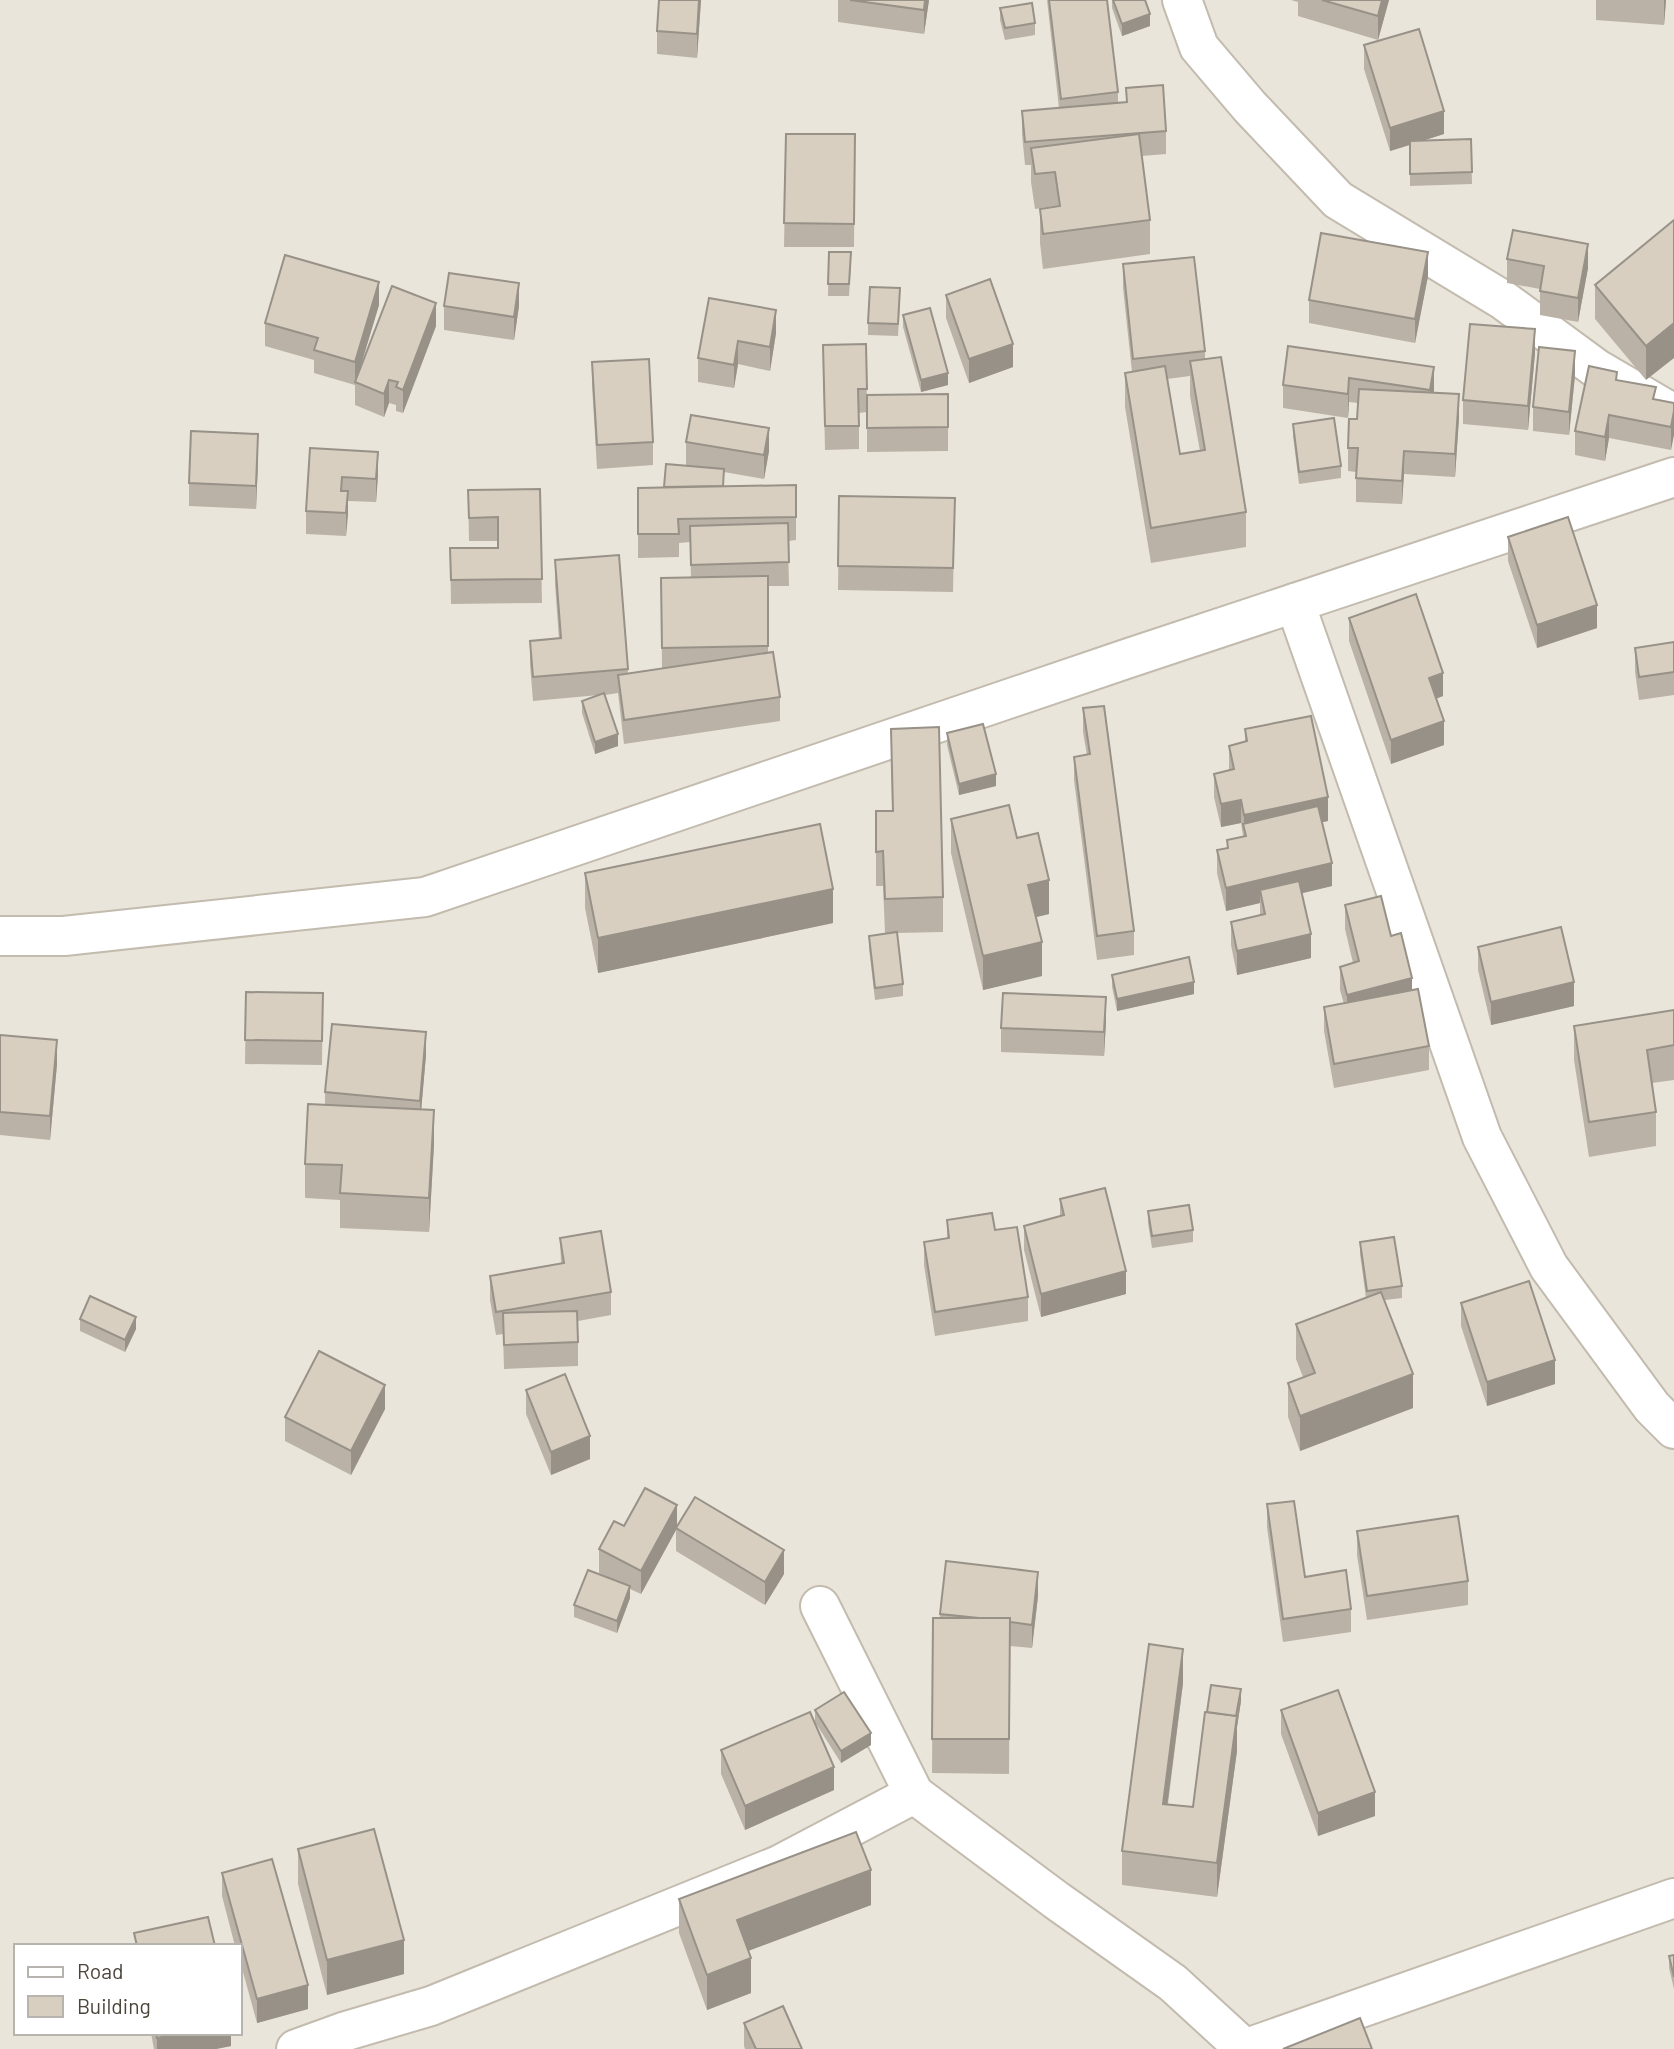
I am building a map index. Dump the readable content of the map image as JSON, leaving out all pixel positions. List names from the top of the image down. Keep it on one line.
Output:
{"legend":["Road","Building"]}
